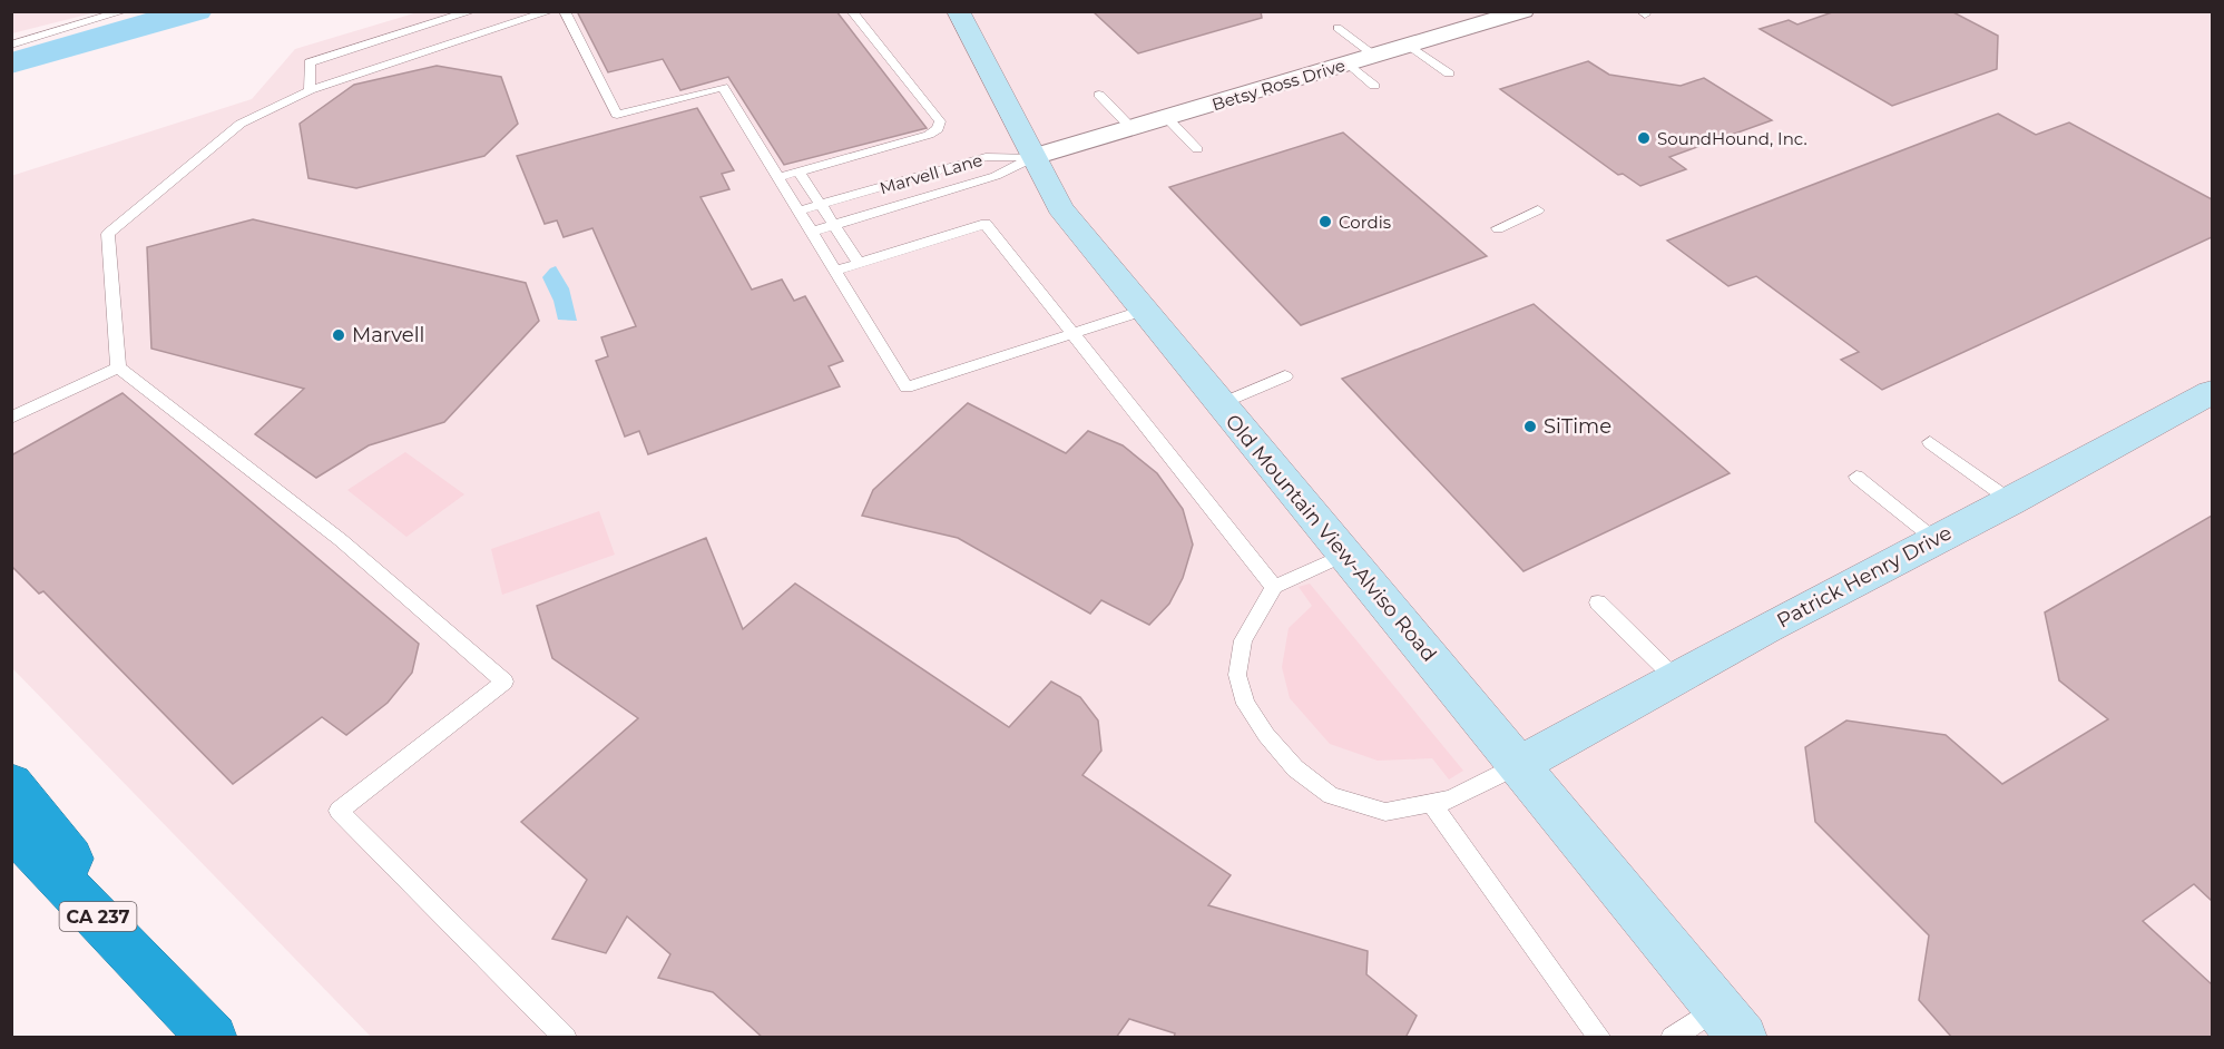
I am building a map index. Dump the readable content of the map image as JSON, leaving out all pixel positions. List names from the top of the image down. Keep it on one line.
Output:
{"streets":{"highway":["CA 237"],"street":["Betsy Ross Drive","Old Mountain View-Alviso Road","Patrick Henry Drive"],"lane":["Marvell Lane"]},"crossings":[["Betsy Ross Drive","Marvell Lane"],["Betsy Ross Drive","Old Mountain View-Alviso Road"],["Marvell Lane","Old Mountain View-Alviso Road"],["Old Mountain View-Alviso Road","Patrick Henry Drive"]],"places":["SoundHound, Inc.","Cordis","Marvell","SiTime"]}
